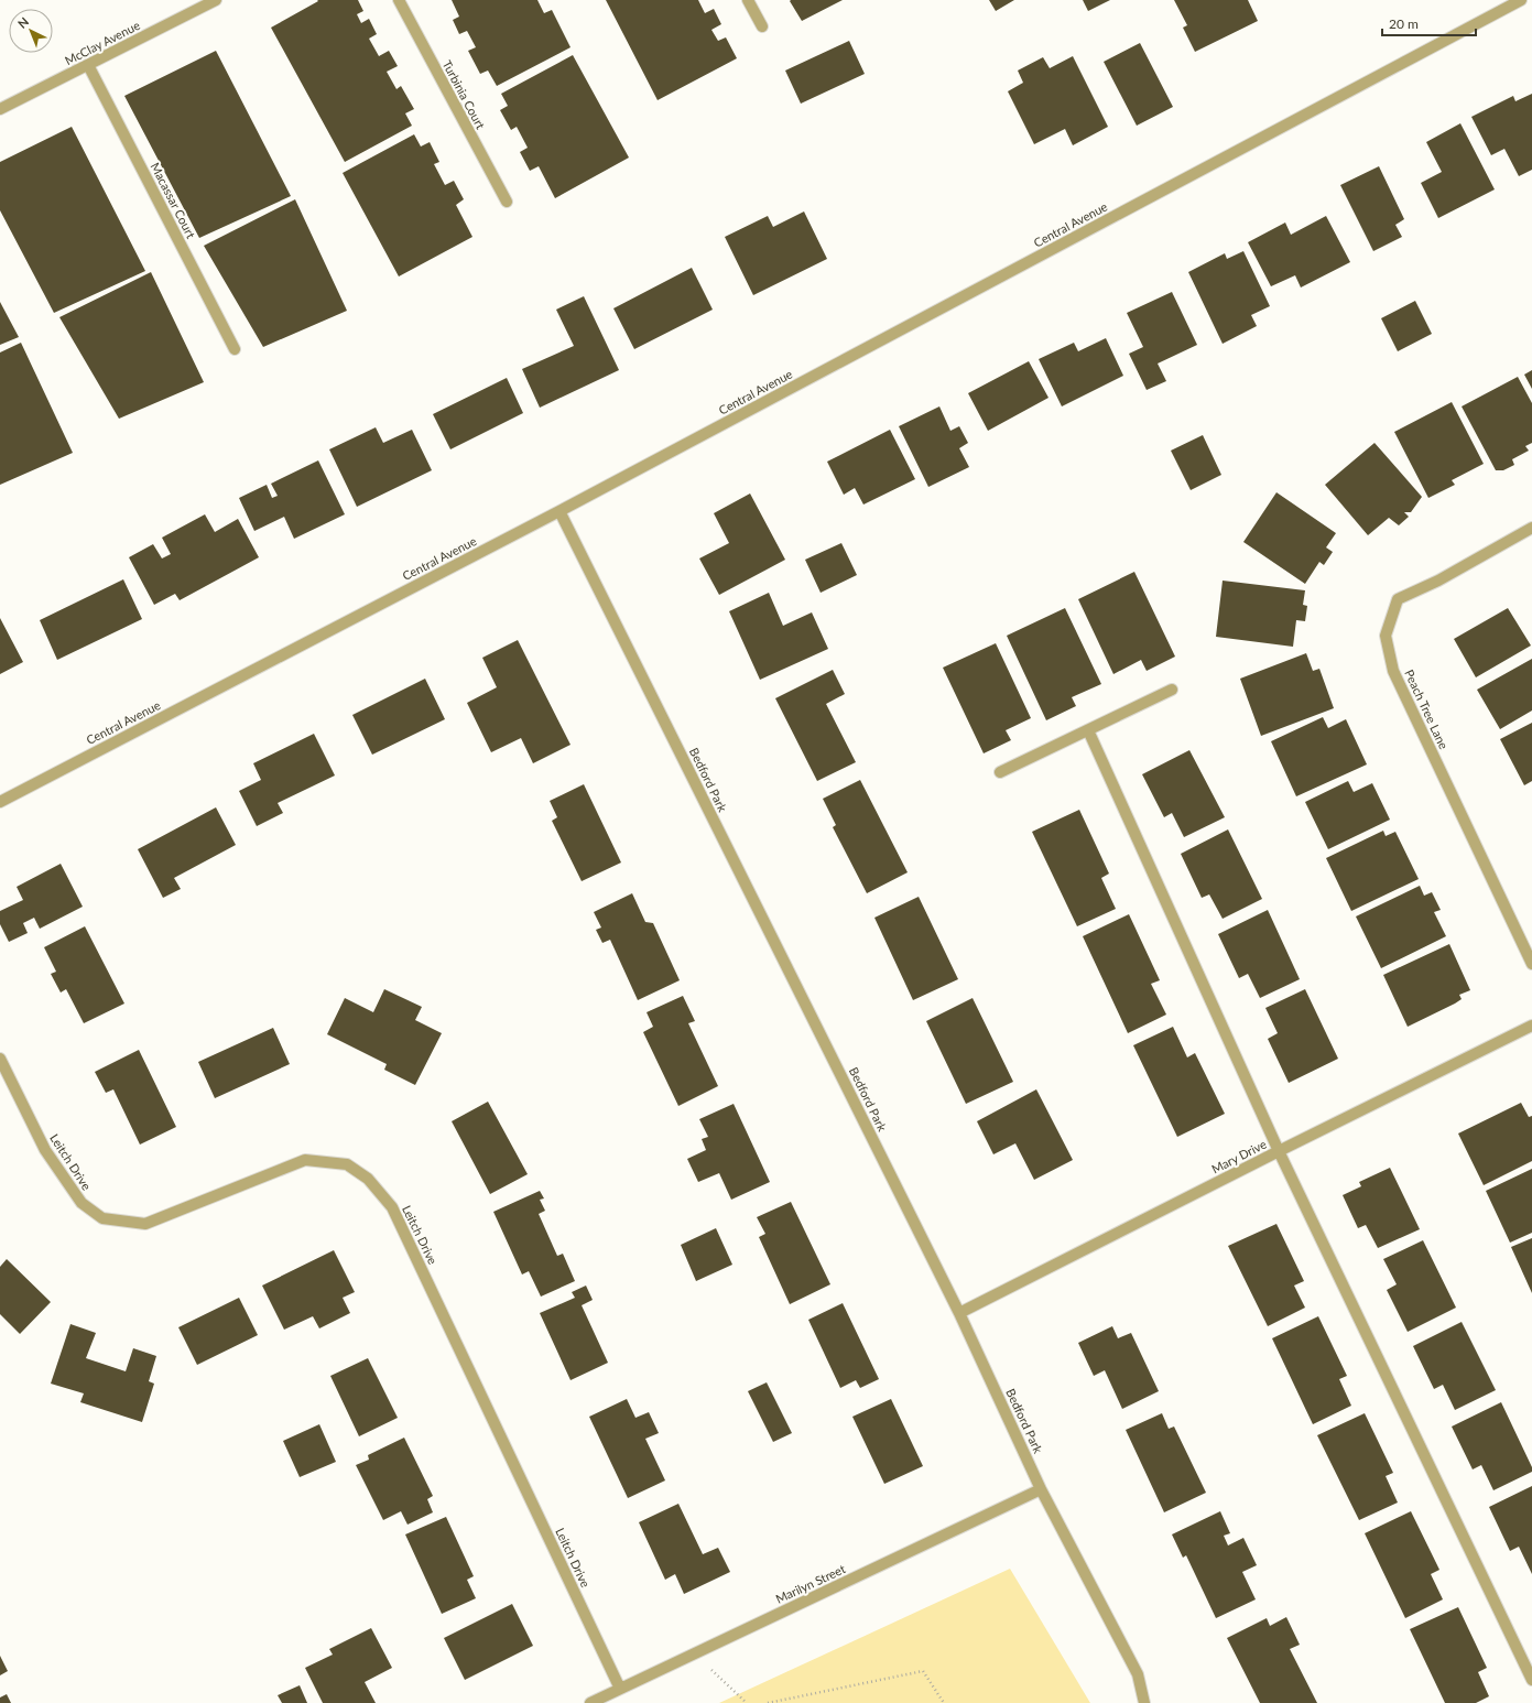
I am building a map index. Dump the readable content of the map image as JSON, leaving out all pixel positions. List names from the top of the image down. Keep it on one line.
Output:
{"streets":{"street":["McClay Avenue","Turbinia Court","Macassar Court","Central Avenue","Peach Tree Lane","Bedford Park","Mary Drive","Leitch Drive","Marilyn Street"]},"crossings":[["McClay Avenue","Macassar Court"],["Central Avenue","Bedford Park"],["Bedford Park","Mary Drive"],["Bedford Park","Marilyn Street"],["Leitch Drive","Marilyn Street"]],"scale_bar":"20 m","north":"top left"}
